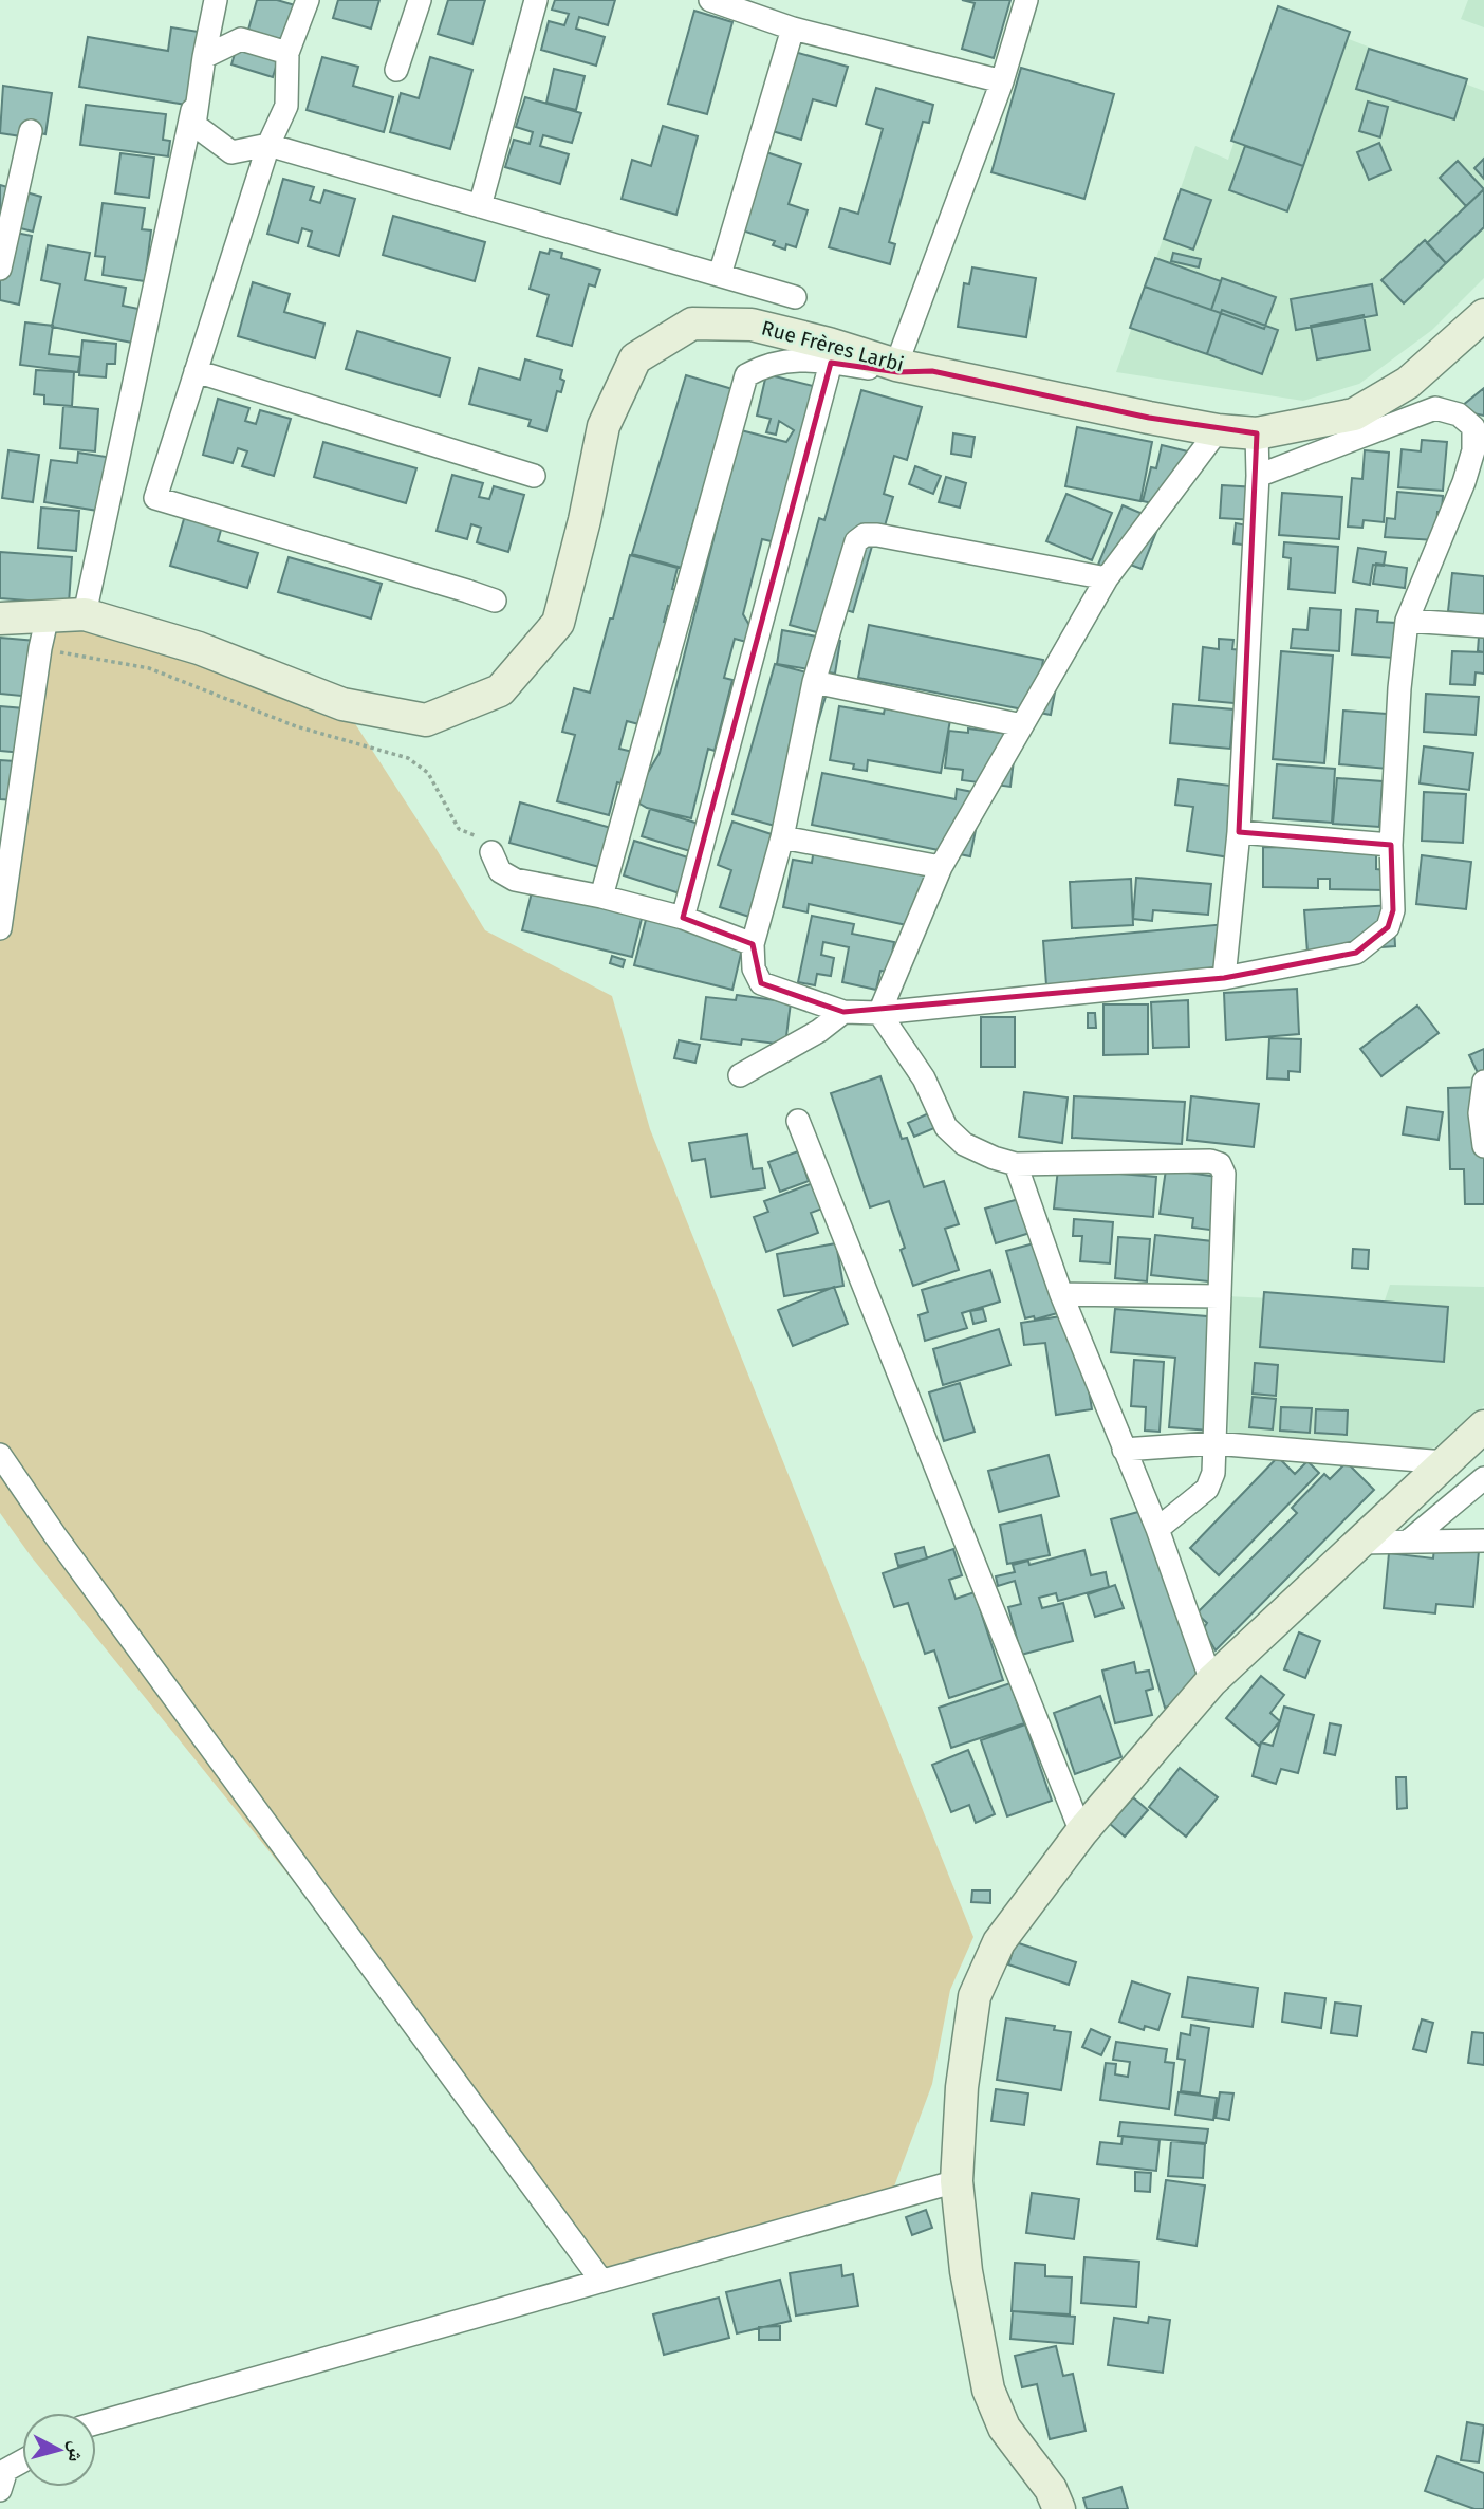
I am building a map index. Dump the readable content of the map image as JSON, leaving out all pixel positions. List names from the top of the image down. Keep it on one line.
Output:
{"streets":{"main road":["Rue Frères Larbi"]},"north":"right"}
